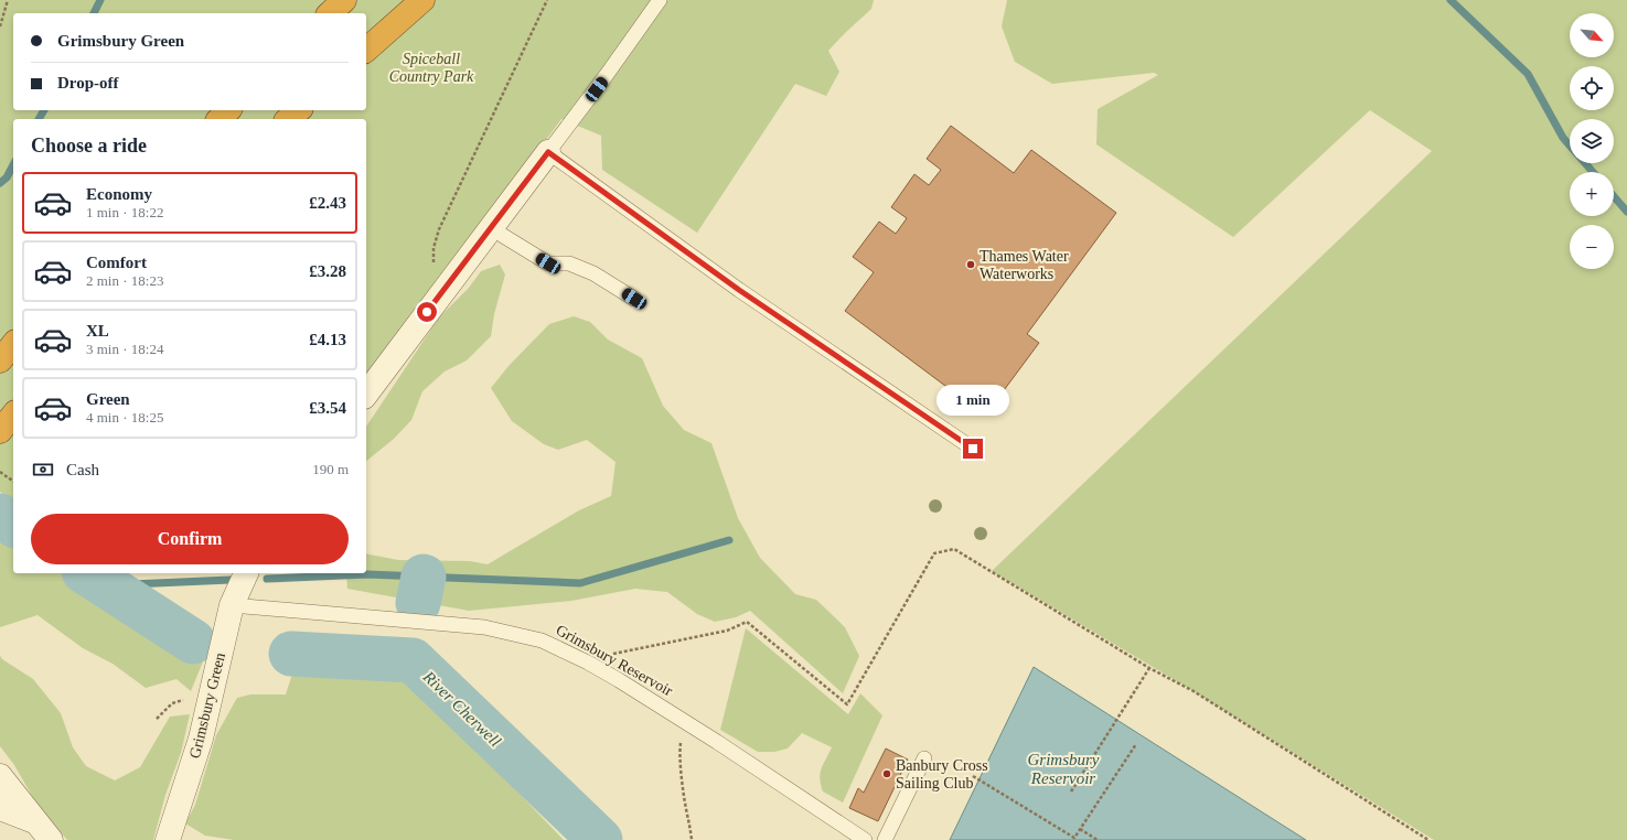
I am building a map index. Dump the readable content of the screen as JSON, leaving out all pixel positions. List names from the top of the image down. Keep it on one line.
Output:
{"streets":{"street":["Grimsbury Green"],"lane":["Grimsbury Reservoir"]},"crossings":[["Grimsbury Reservoir","Grimsbury Green"]],"water":["River Cherwell","Grimsbury Reservoir"],"parks":["Spiceball Country Park"],"places":["Thames Water Waterworks","Banbury Cross Sailing Club"],"north":"bottom right","page":{"map_buttons":["+","−"],"banner":["Grimsbury Green","Drop-off"],"heading":"Choose a ride","list":[{"name":"Economy","note":"1 min · 18:22","value":"£2.43"},{"name":"Comfort","note":"2 min · 18:23","value":"£3.28"},{"name":"XL","note":"3 min · 18:24","value":"£4.13"},{"name":"Green","note":"4 min · 18:25","value":"£3.54"}],"bubble":"1 min","pay":["Cash","190 m"],"buttons":"Confirm"}}
